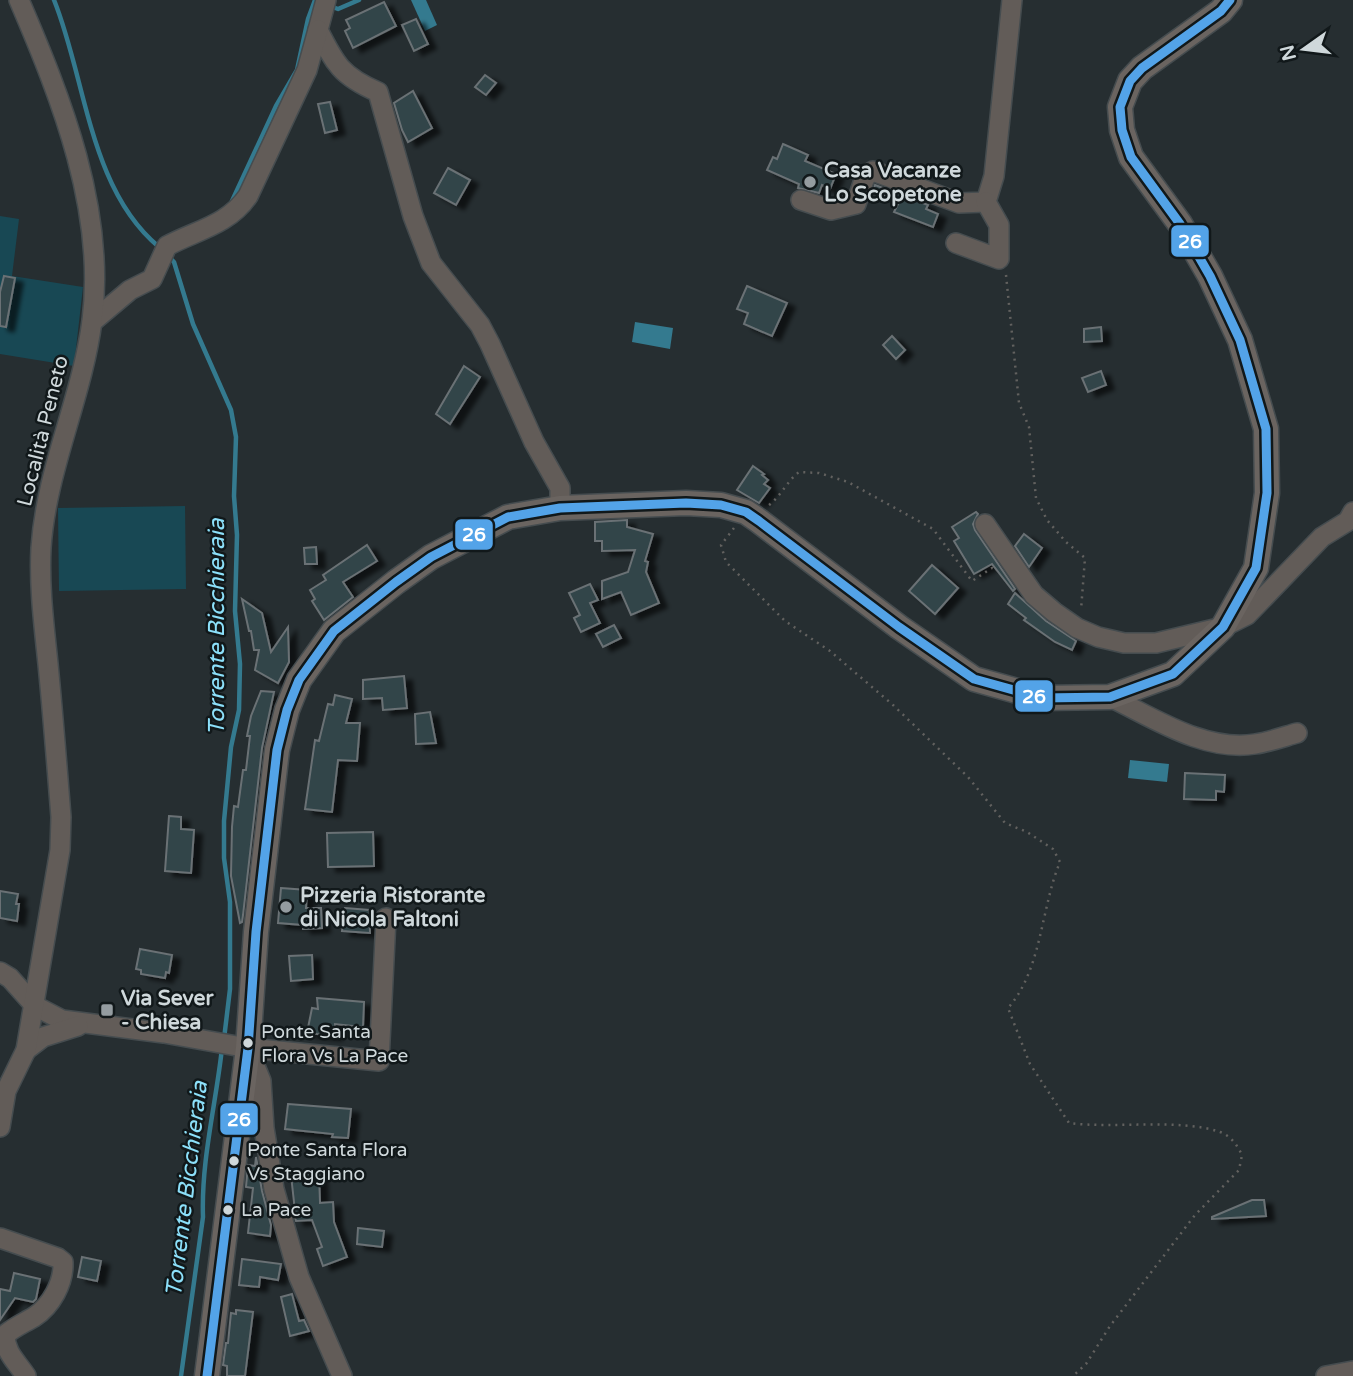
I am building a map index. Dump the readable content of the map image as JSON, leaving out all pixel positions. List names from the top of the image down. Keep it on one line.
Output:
{"streets":{"street":["Località Peneto"]},"water":["Torrente Bicchieraia"],"places":{"other":["Casa Vacanze Lo Scopetone","Pizzeria Ristorante di Nicola Faltoni","Ponte Santa Flora Vs La Pace","Ponte Santa Flora Vs Staggiano","La Pace"],"transit":["Via Sever - Chiesa"]},"lines":["transit line 26"],"north":"left"}
